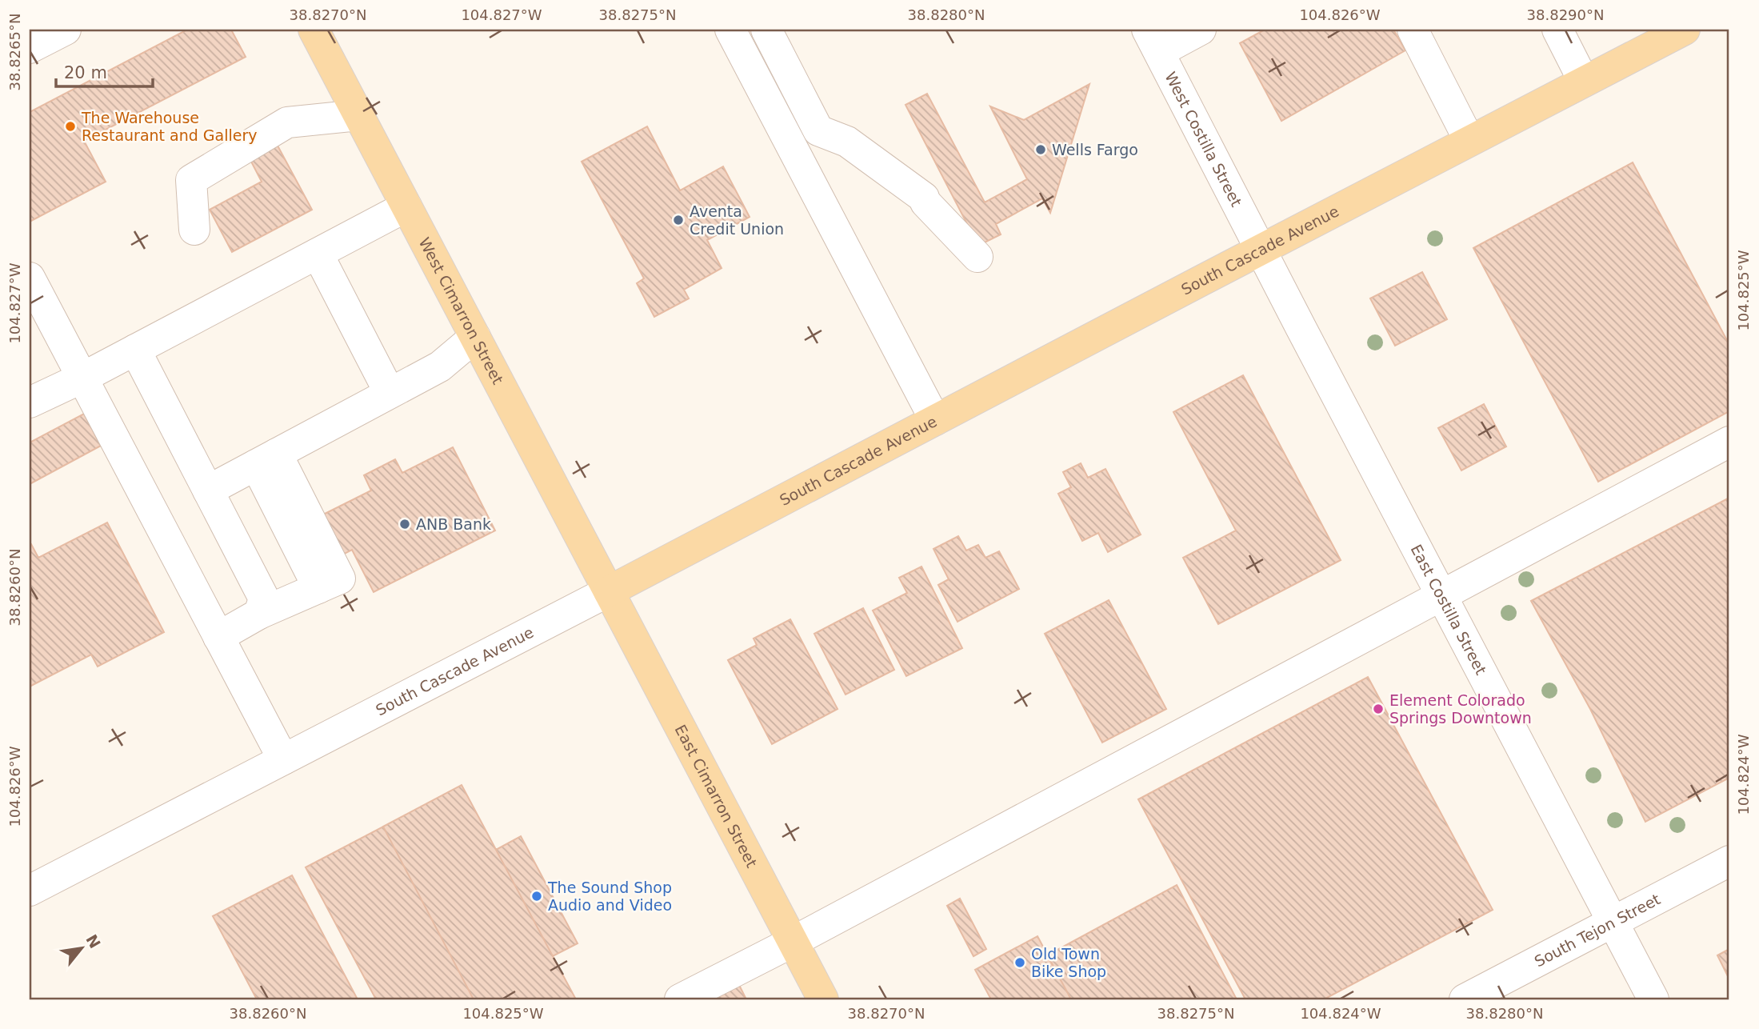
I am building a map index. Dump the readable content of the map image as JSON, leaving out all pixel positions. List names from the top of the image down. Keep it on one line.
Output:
{"streets":{"main road":["South Cascade Avenue","West Cimarron Street","East Cimarron Street"],"street":["West Costilla Street","East Costilla Street","South Tejon Street"]},"crossings":[["West Costilla Street","South Cascade Avenue"],["West Costilla Street","East Costilla Street"],["South Cascade Avenue","West Cimarron Street"],["South Cascade Avenue","East Costilla Street"],["South Cascade Avenue","East Cimarron Street"],["West Cimarron Street","East Cimarron Street"],["East Costilla Street","South Tejon Street"]],"places":["The Warehouse Restaurant and Gallery","Wells Fargo","Aventa Credit Union","ANB Bank","Element Colorado Springs Downtown","The Sound Shop Audio and Video","Old Town Bike Shop"],"scale_bar":"20 m","north":"top right","coordinates":["38.8270°N","104.827°W","38.8275°N","38.8280°N","104.826°W","38.8290°N","38.8265°N","104.825°W","38.8260°N","104.824°W"]}
